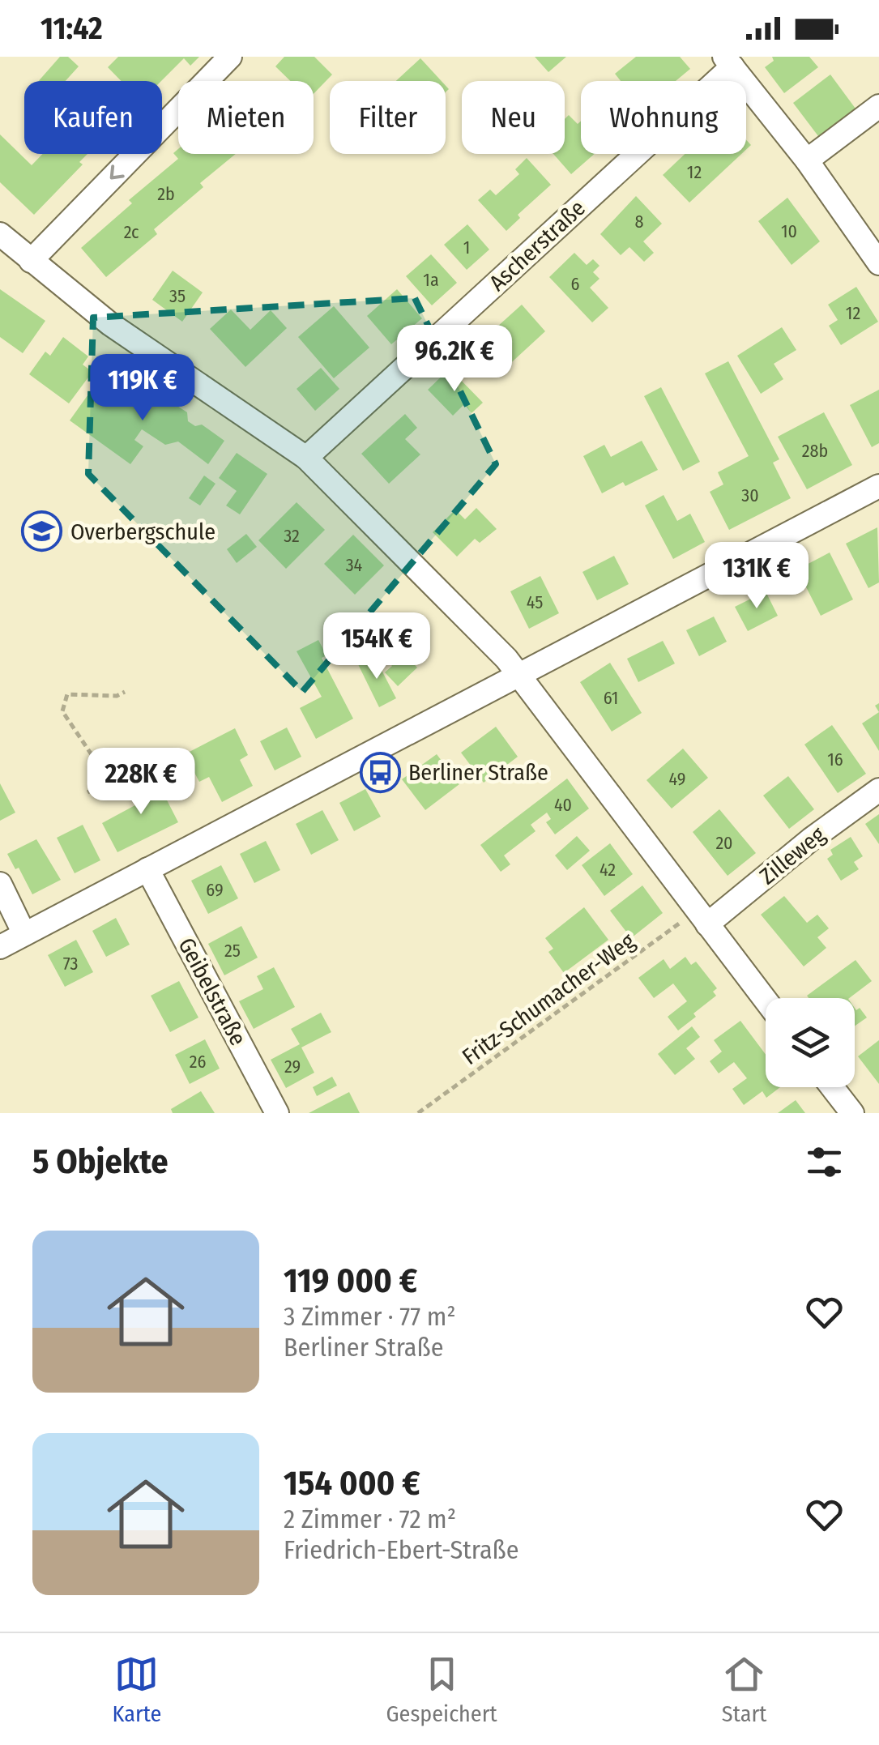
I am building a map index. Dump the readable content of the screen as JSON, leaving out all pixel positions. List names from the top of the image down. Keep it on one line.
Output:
{"streets":{"street":["Ascherstraße","Zilleweg","Geibelstraße"],"path":["Fritz-Schumacher-Weg"]},"crossings":[["Zilleweg","Fritz-Schumacher-Weg"]],"places":{"school or university":["Overbergschule"],"bus stop":["Berliner Straße"]},"house_numbers":["12","2b","8","10","2c","1","1a","6","35","12","28b","30","32","34","45","61","16","49","40","20","42","69","25","73","26","29"],"page":{"status":"11:42","chip":["Kaufen","Mieten","Filter","Neu","Wohnung"],"price":["96.2K €","119K €","131K €","154K €","228K €"],"heading":"5 Objekte","list":[{"name":"119 000 €","note":"3 Zimmer · 77 m² · Berliner Straße"},{"name":"154 000 €","note":"2 Zimmer · 72 m² · Friedrich-Ebert-Straße"}],"tabs":["Karte","Gespeichert","Start"]}}
